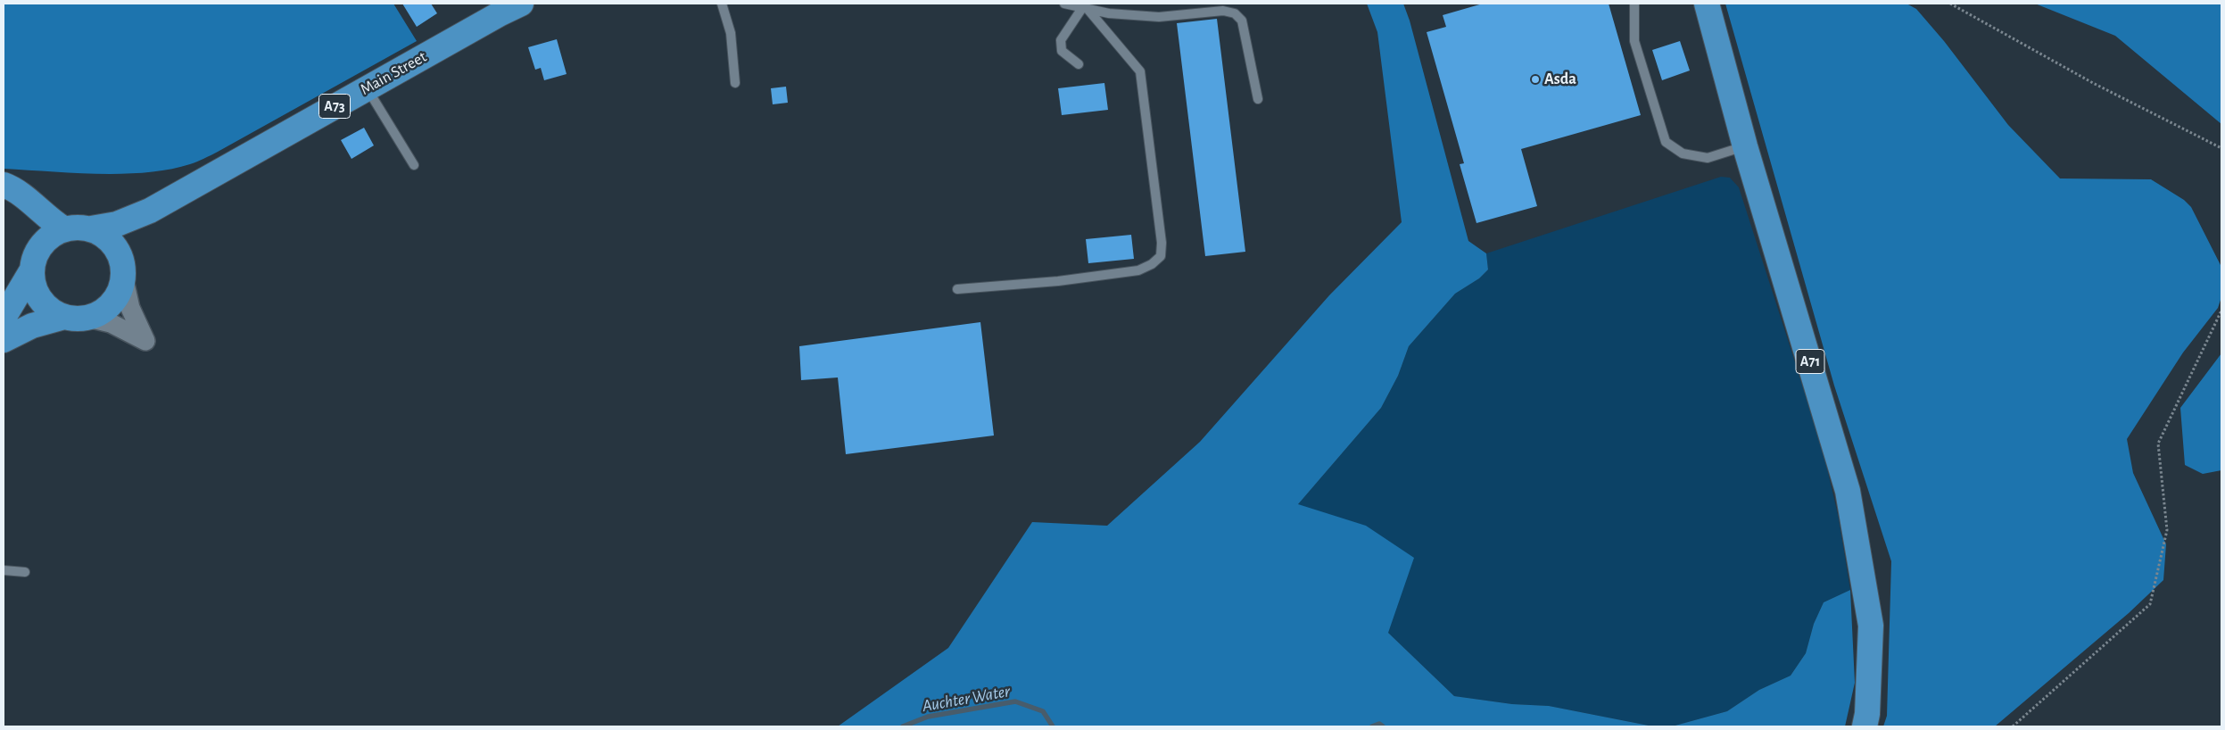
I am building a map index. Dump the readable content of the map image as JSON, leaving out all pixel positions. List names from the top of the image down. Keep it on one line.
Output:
{"streets":{"main road":["Main Street","A73","A71"]},"crossings":[["Main Street","A73"]],"water":["Auchter Water"],"places":["Asda"]}
